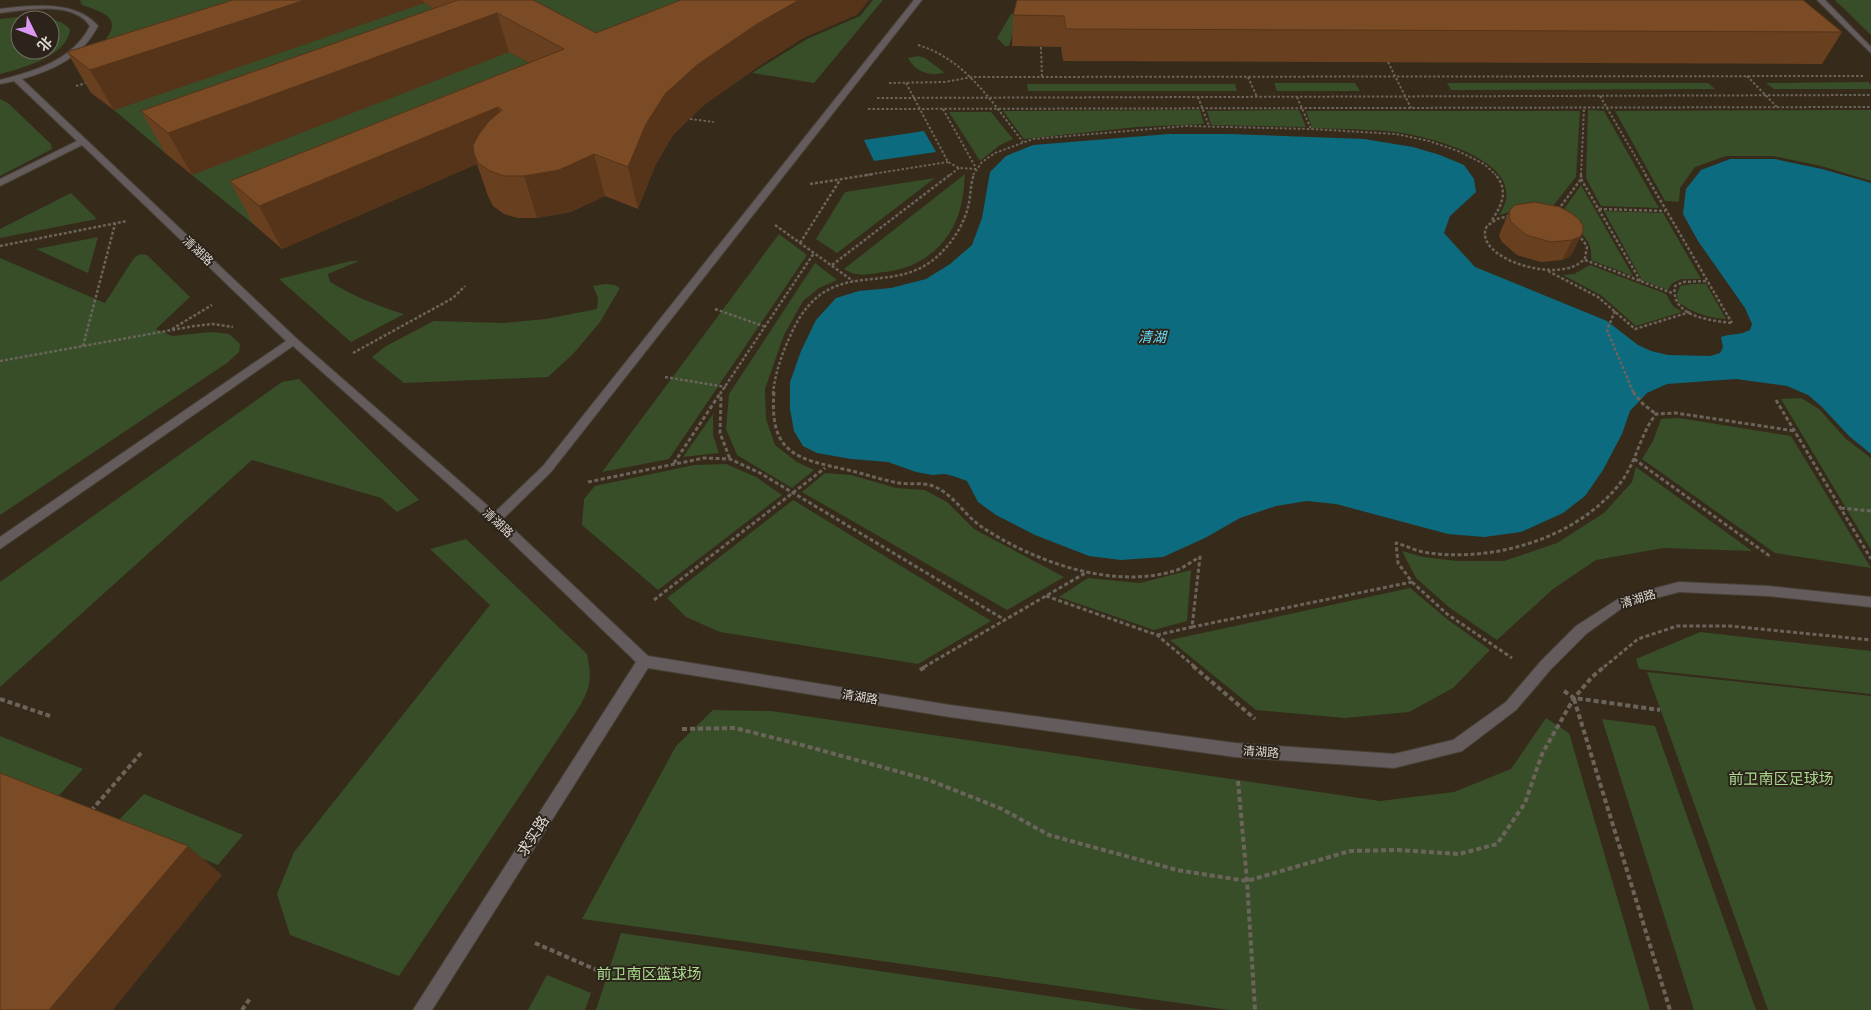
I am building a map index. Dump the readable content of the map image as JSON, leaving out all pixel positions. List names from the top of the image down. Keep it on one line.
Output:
{"streets":{"lane":["清湖路","求实路"]},"crossings":[["清湖路","求实路"]],"water":["清湖"],"parks":["前卫南区足球场","前卫南区篮球场"],"north":"bottom right"}
